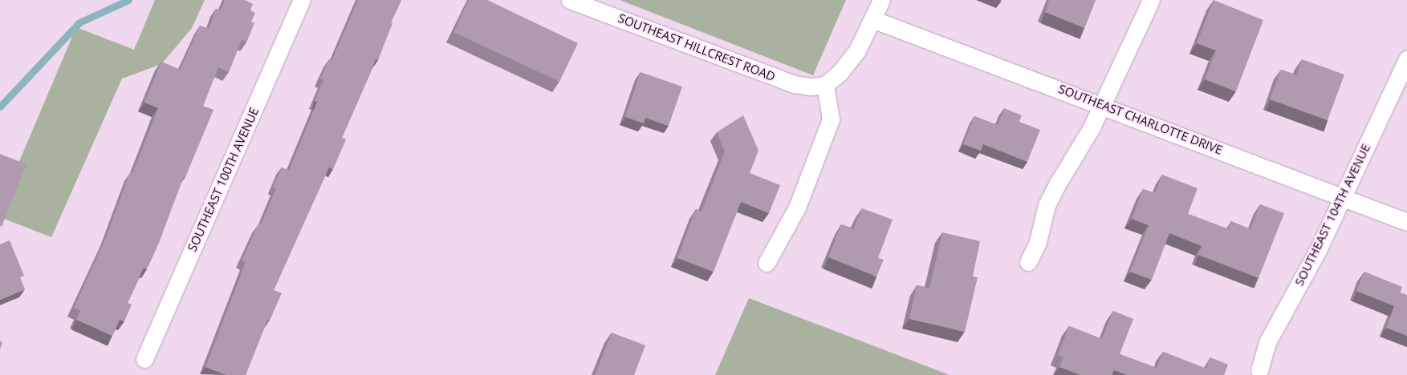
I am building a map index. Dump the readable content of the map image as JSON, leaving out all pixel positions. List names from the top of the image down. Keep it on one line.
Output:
{"streets":{"street":["SOUTHEAST HILLCREST ROAD","SOUTHEAST CHARLOTTE DRIVE","SOUTHEAST 100TH AVENUE","SOUTHEAST 104TH AVENUE"]},"crossings":[["SOUTHEAST CHARLOTTE DRIVE","SOUTHEAST 104TH AVENUE"]]}
